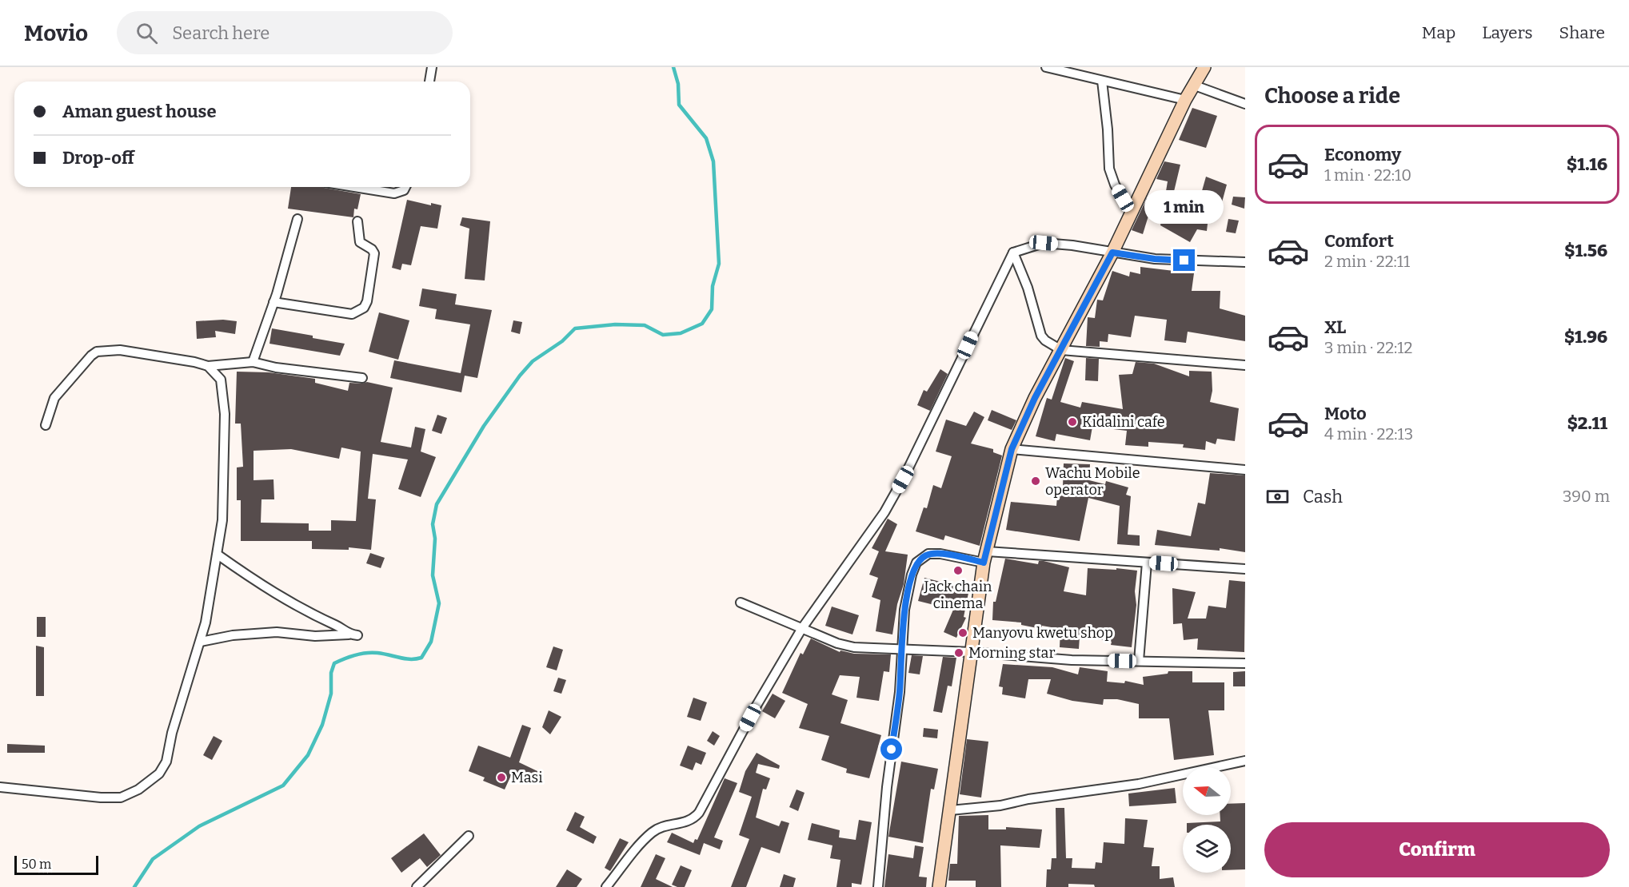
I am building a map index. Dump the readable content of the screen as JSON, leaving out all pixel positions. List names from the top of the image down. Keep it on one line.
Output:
{"places":["Kidalini cafe","Wachu Mobile operator","Jack chain cinema","Manyovu kwetu shop","Morning star","Masi"],"scale_bar":"50 m","north":"left","page":{"header":"Movio","search":"Search here","nav":["Map","Layers","Share"],"heading":"Choose a ride","banner":["Aman guest house","Drop-off"],"list":[{"name":"Economy","note":"1 min · 22:10","value":"$1.16"},{"name":"Comfort","note":"2 min · 22:11","value":"$1.56"},{"name":"XL","note":"3 min · 22:12","value":"$1.96"},{"name":"Moto","note":"4 min · 22:13","value":"$2.11"}],"bubble":"1 min","pay":["Cash","390 m"],"buttons":"Confirm","scale":"50 m"}}
